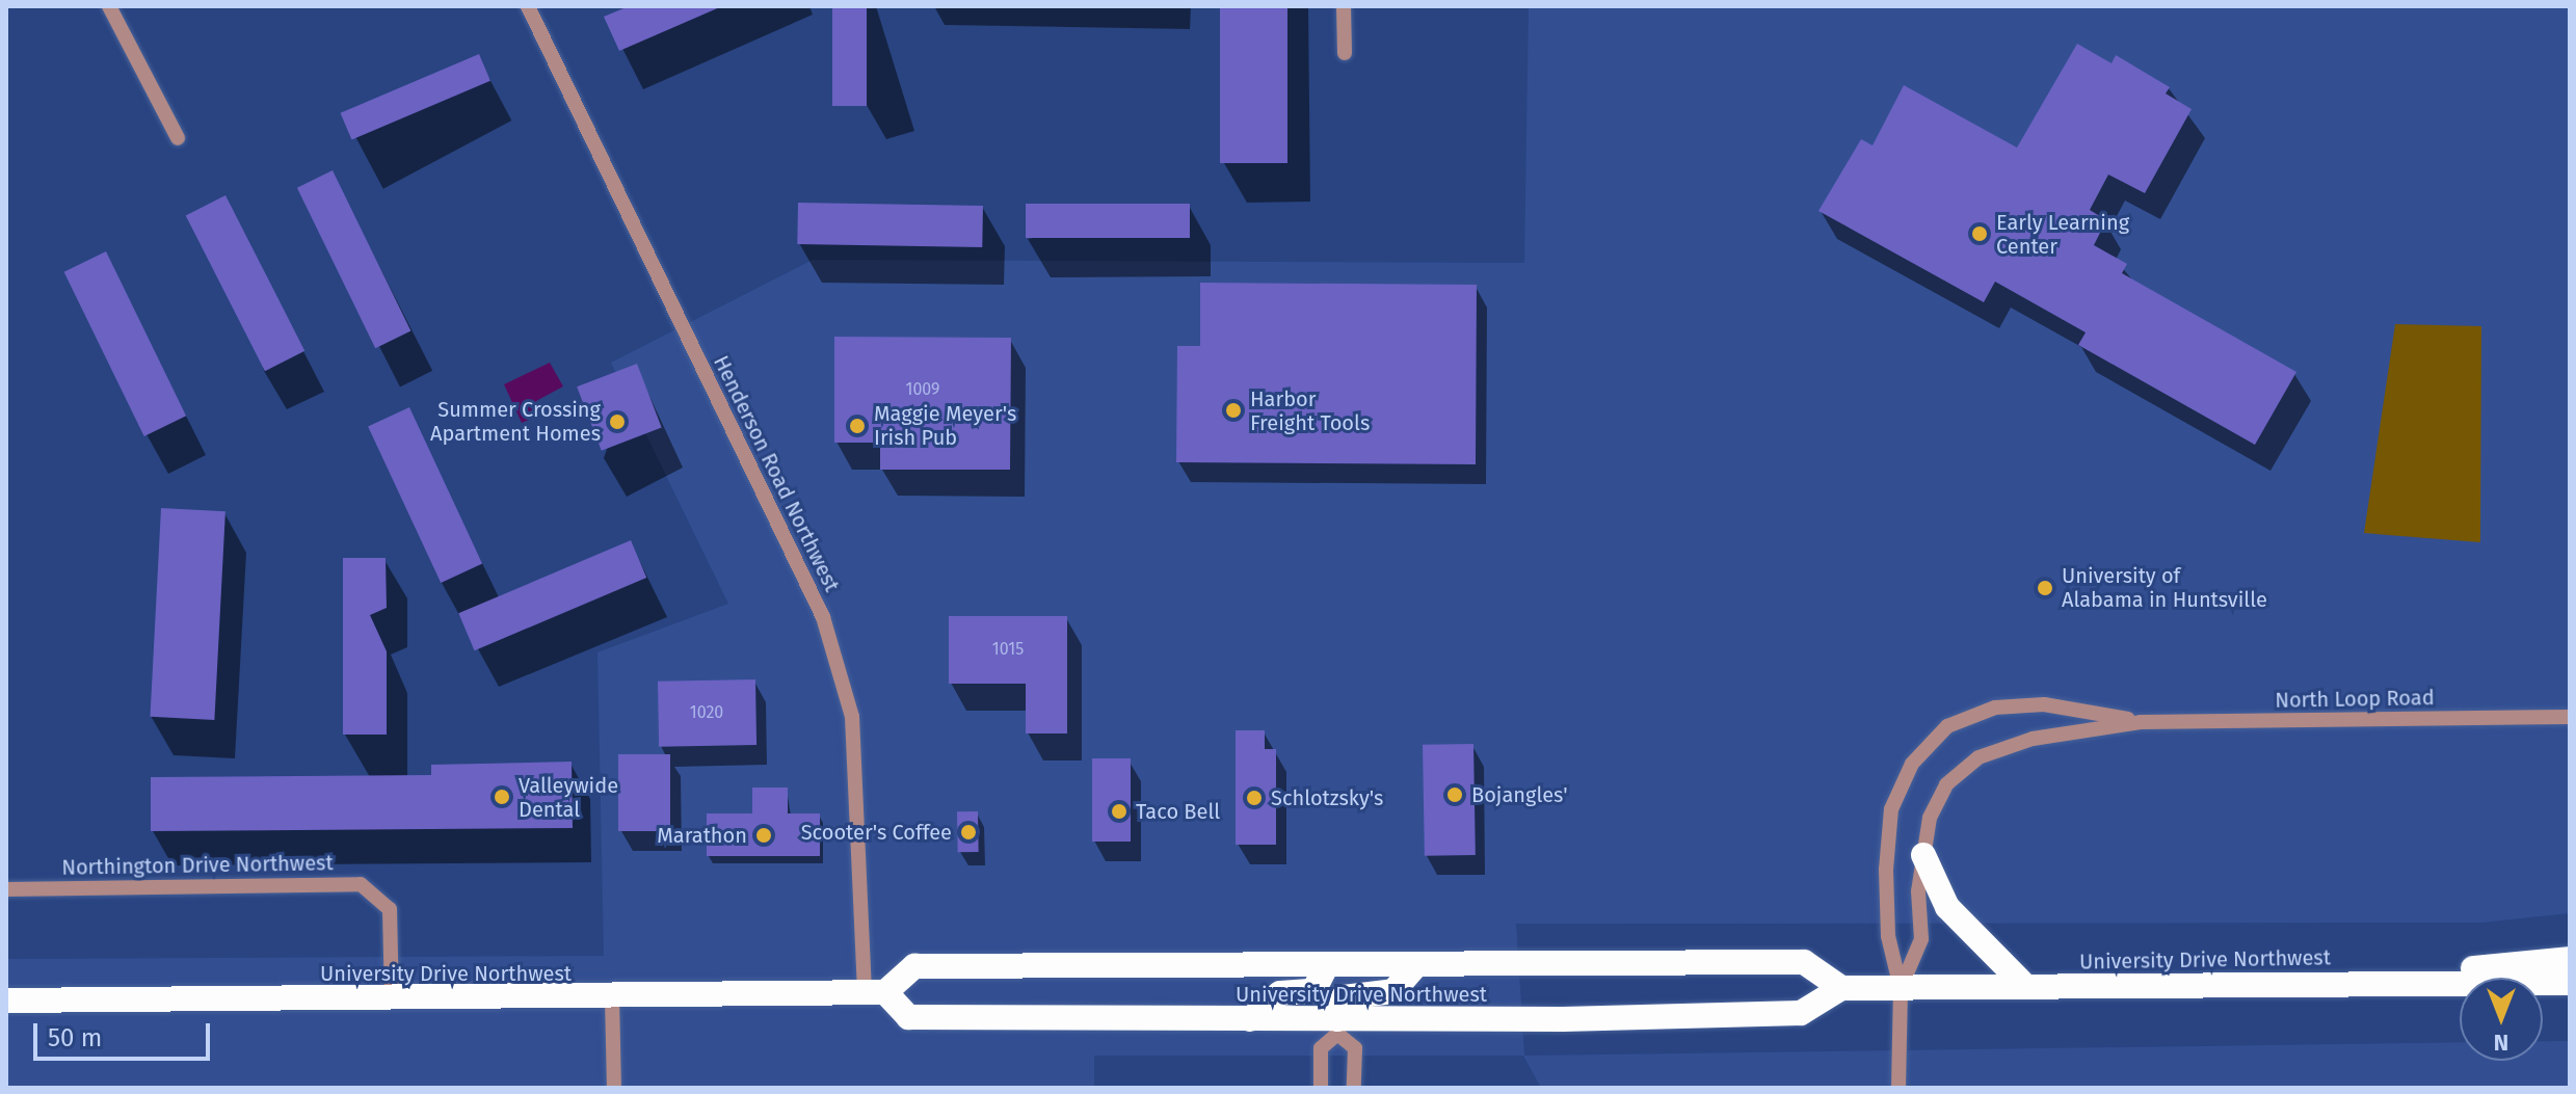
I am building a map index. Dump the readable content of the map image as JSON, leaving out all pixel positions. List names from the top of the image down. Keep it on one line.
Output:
{"streets":{"highway":["University Drive Northwest"],"street":["Henderson Road Northwest","North Loop Road","Northington Drive Northwest"]},"crossings":[["Henderson Road Northwest","University Drive Northwest"],["North Loop Road","University Drive Northwest"],["Northington Drive Northwest","University Drive Northwest"]],"places":["Early Learning Center","Harbor Freight Tools","Summer Crossing Apartment Homes","Maggie Meyer's Irish Pub","University of Alabama in Huntsville","Bojangles'","Valleywide Dental","Schlotzsky's","Taco Bell","Scooter's Coffee","Marathon"],"house_numbers":["1009","1015","1020"],"scale_bar":"50 m","north":"bottom"}
